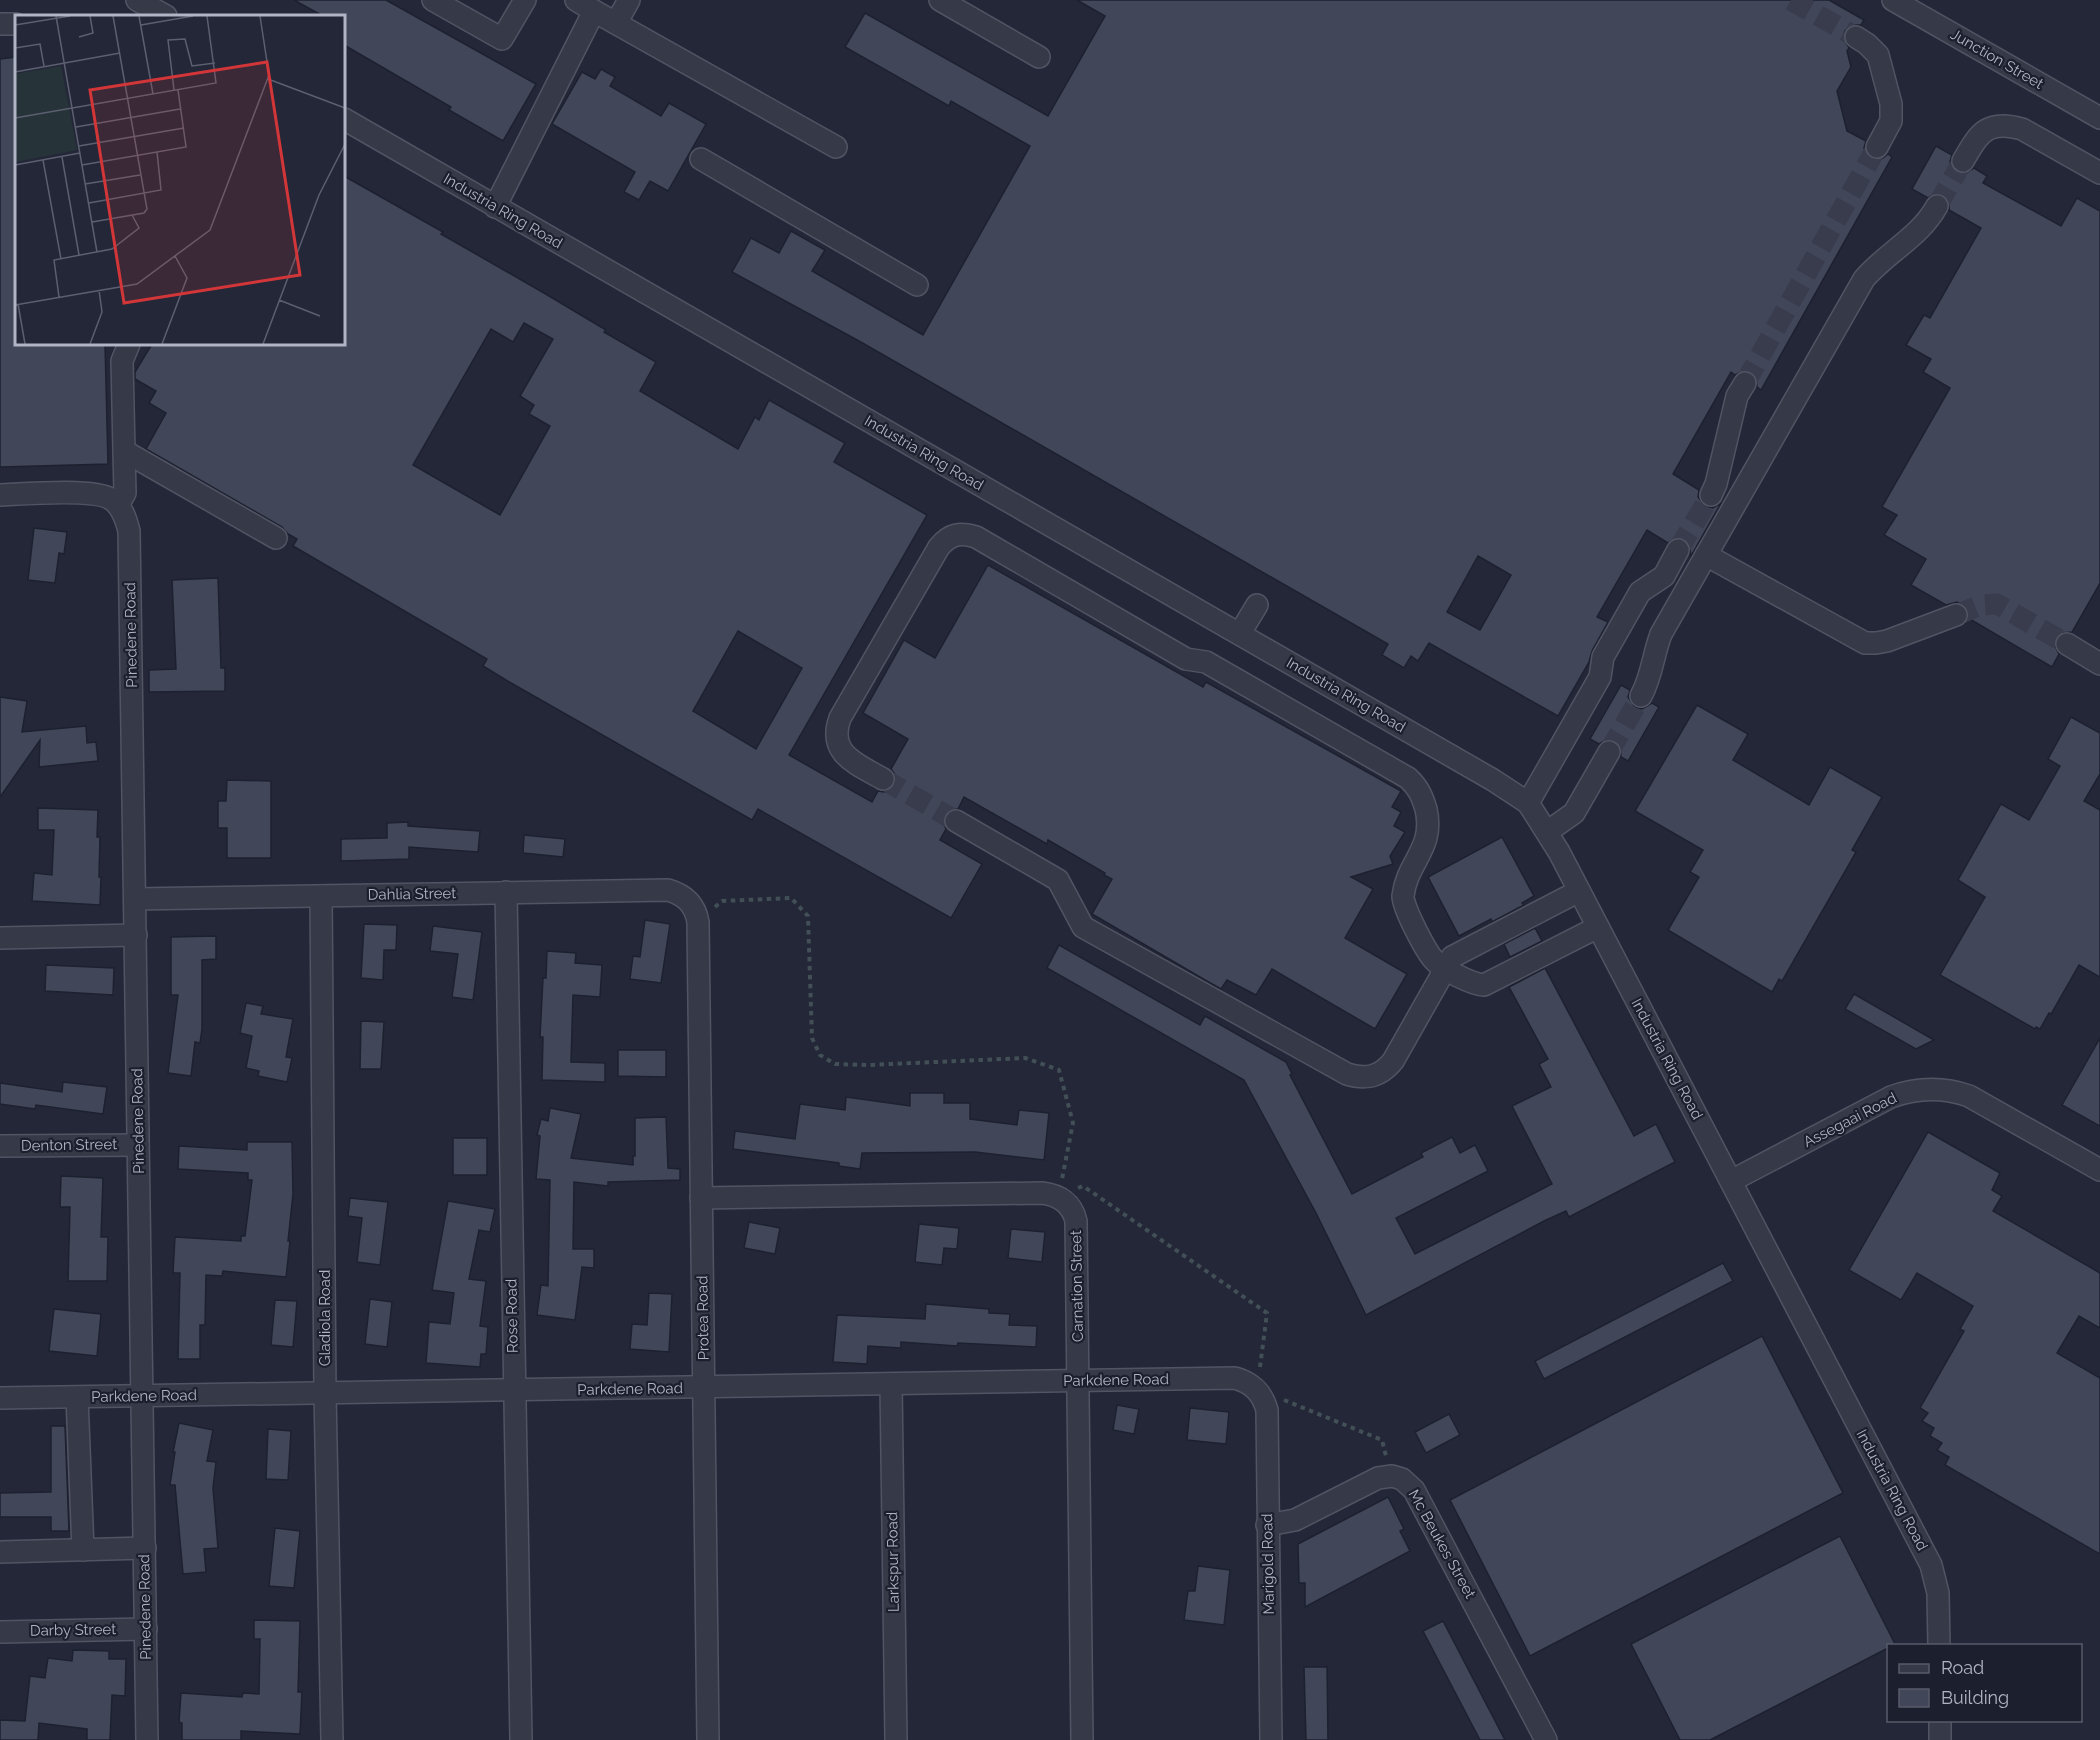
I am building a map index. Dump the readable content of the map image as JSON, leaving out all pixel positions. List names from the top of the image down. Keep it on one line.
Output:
{"streets":{"street":["Junction Street","Industria Ring Road","Pinedene Road","Dahlia Street","Assegaai Road","Denton Street","Carnation Street","Rose Road","Gladiola Road","Protea Road","Parkdene Road","Mc Beukes Street","Larkspur Road","Marigold Road","Darby Street"]},"crossings":[["Industria Ring Road","Assegaai Road"],["Pinedene Road","Dahlia Street"],["Pinedene Road","Denton Street"],["Pinedene Road","Parkdene Road"],["Pinedene Road","Darby Street"],["Dahlia Street","Rose Road"],["Dahlia Street","Gladiola Road"],["Dahlia Street","Protea Road"],["Carnation Street","Parkdene Road"],["Rose Road","Parkdene Road"],["Gladiola Road","Parkdene Road"],["Protea Road","Parkdene Road"],["Parkdene Road","Larkspur Road"],["Parkdene Road","Marigold Road"]],"legend":["Road","Building"]}
